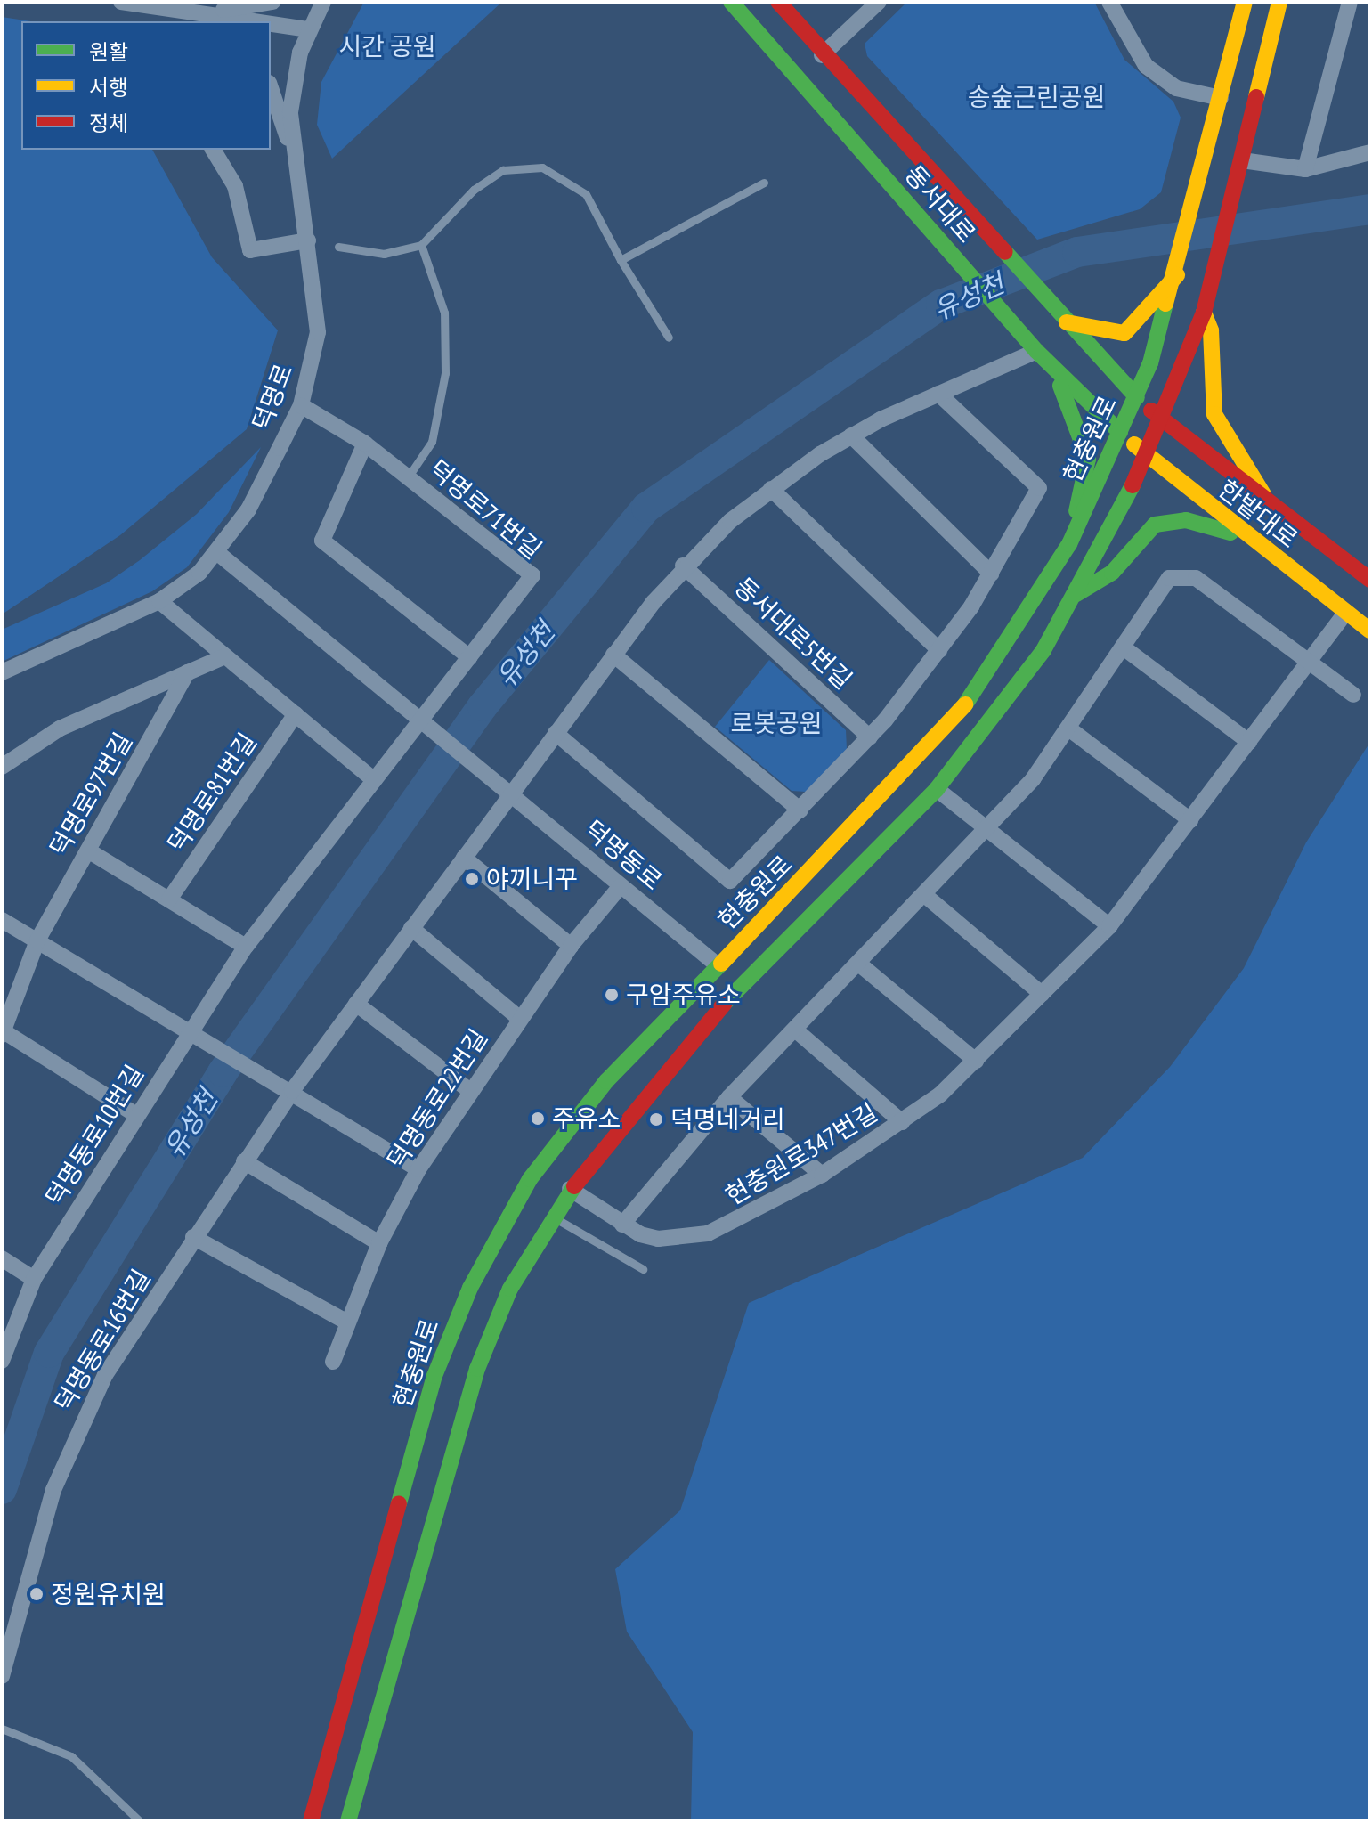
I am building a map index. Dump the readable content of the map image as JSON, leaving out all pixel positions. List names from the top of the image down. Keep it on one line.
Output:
{"streets":{"main road":["동서대로","현충원로","한밭대로"],"street":["덕명로","덕명로71번길","동서대로5번길","덕명로81번길","덕명로97번길","덕명동로","덕명동로22번길","덕명동로10번길","현충원로347번길","덕명동로16번길"]},"crossings":[["동서대로","현충원로"],["동서대로","한밭대로"],["덕명로","덕명로71번길"],["현충원로","한밭대로"],["현충원로","덕명동로"],["덕명로71번길","덕명동로"],["덕명로71번길","덕명동로10번길"],["한밭대로","현충원로347번길"],["덕명동로","덕명동로22번길"],["덕명동로","덕명동로10번길"],["덕명동로","덕명동로16번길"]],"water":["유성천"],"parks":["시간 공원","송숲근린공원","로봇공원"],"places":["야끼니꾸","구암주유소","주유소","덕명네거리","정원유치원"],"legend":["원활","서행","정체"]}
